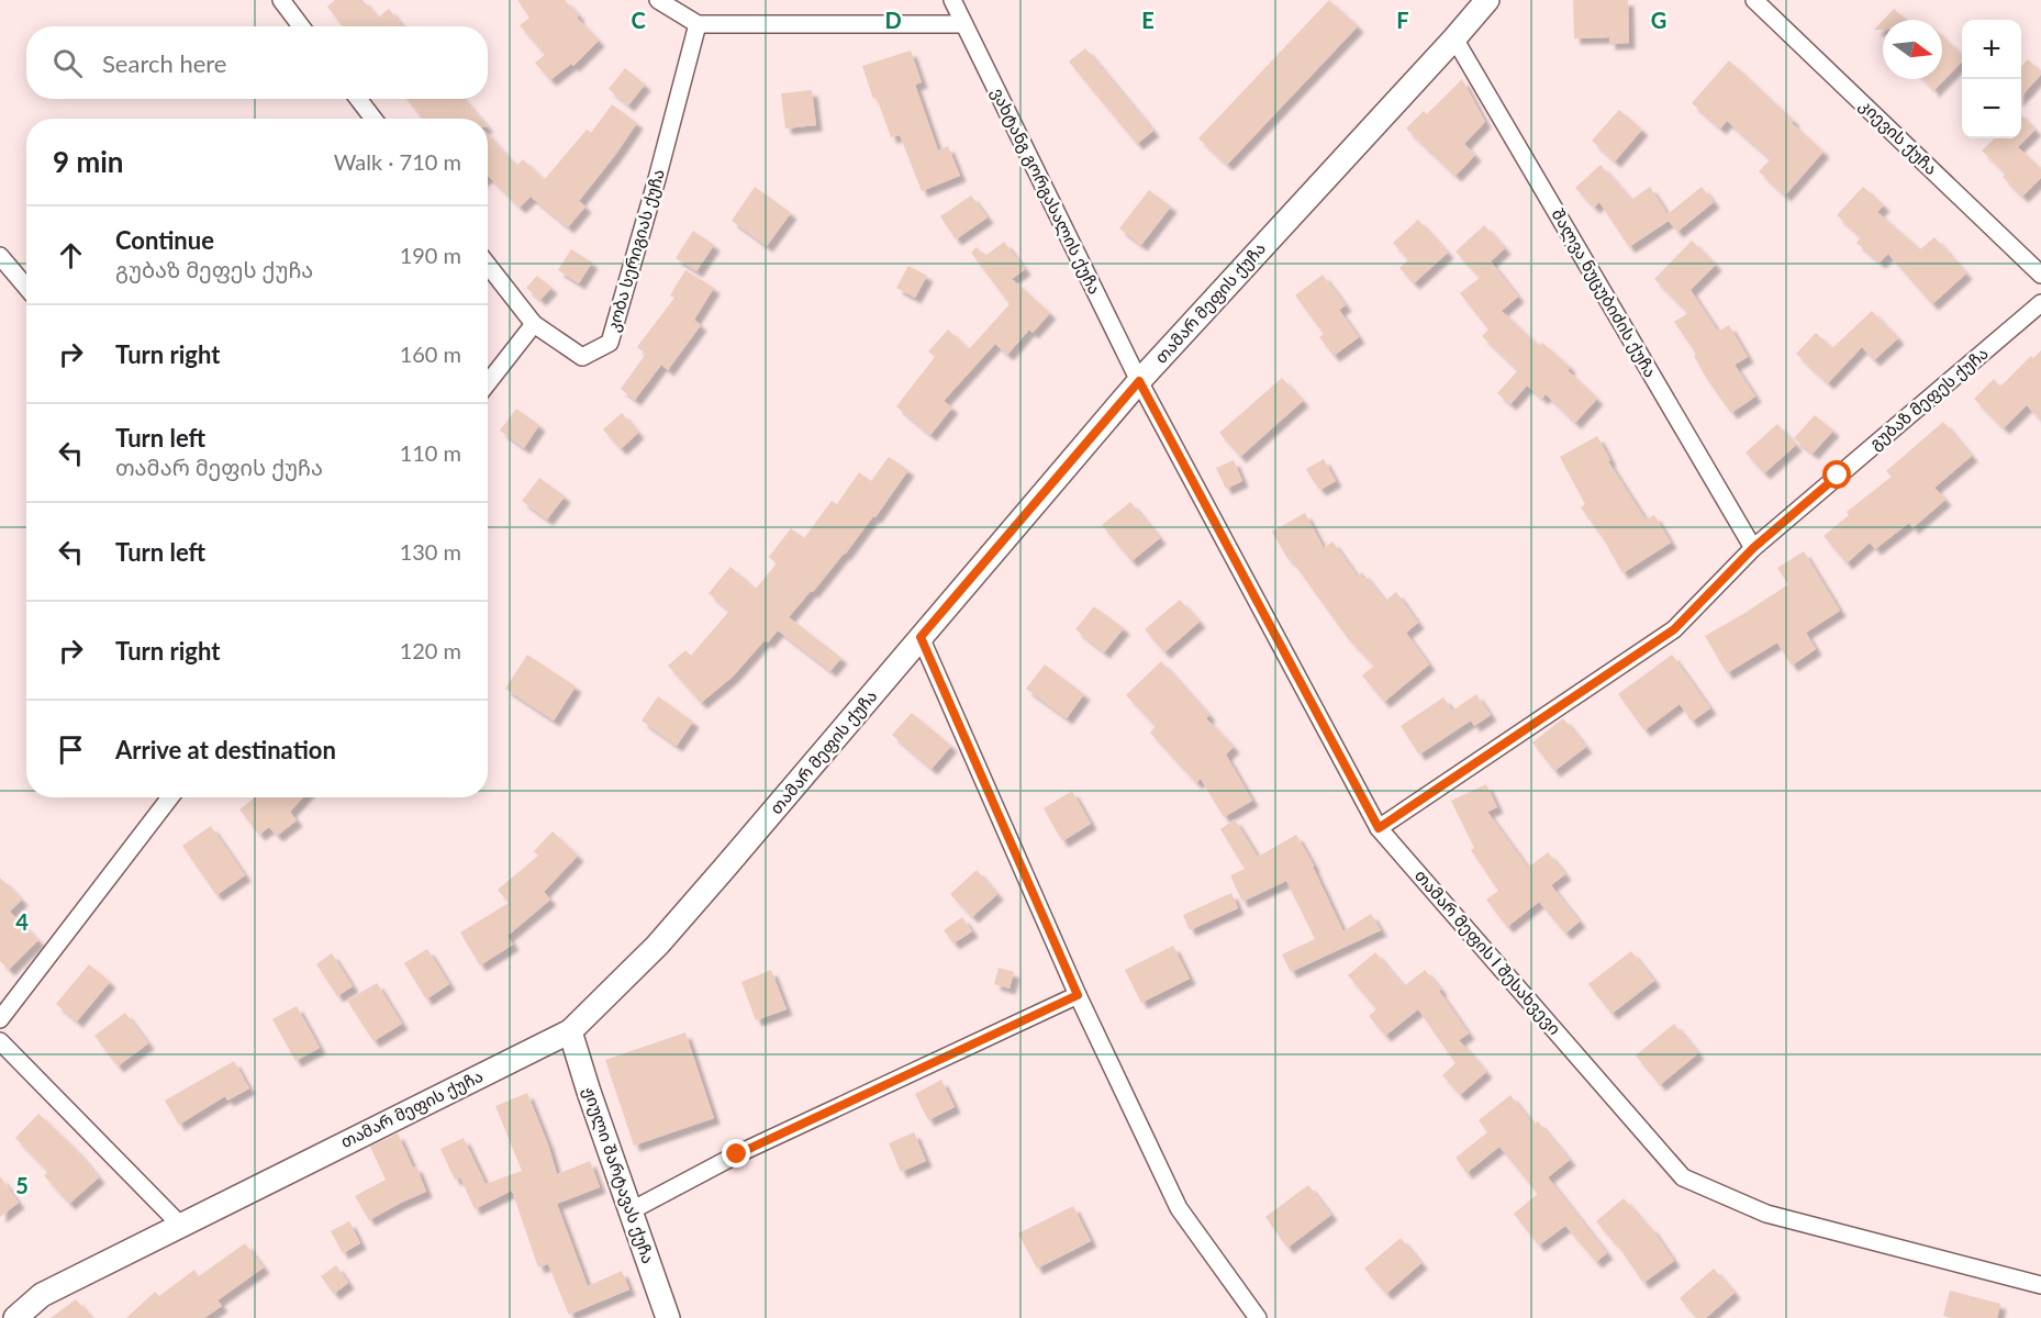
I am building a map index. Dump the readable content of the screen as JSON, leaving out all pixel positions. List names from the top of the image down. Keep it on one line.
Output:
{"streets":{"street":["კიევის ქუჩა","ვახტანგ გორგასალის ქუჩა","კობა სერიგიას ქუჩა","შალვა ნუცუბიძის ქუჩა","თამარ მეფის ქუჩა","გუბაზ მეფეს ქუჩა","თამარ მეფის I შესახვევი","ჟიული შარტავას ქუჩა"]},"crossings":[["ვახტანგ გორგასალის ქუჩა","თამარ მეფის ქუჩა"],["ვახტანგ გორგასალის ქუჩა","თამარ მეფის I შესახვევი"],["შალვა ნუცუბიძის ქუჩა","თამარ მეფის ქუჩა"],["შალვა ნუცუბიძის ქუჩა","გუბაზ მეფეს ქუჩა"],["თამარ მეფის ქუჩა","თამარ მეფის I შესახვევი"],["თამარ მეფის ქუჩა","ჟიული შარტავას ქუჩა"],["გუბაზ მეფეს ქუჩა","თამარ მეფის I შესახვევი"]],"north":"right","page":{"map_buttons":["+","−"],"search":"Search here","heading":["9 min","Walk · 710 m"],"list":[["Continue","გუბაზ მეფეს ქუჩა","190 m"],["Turn right","160 m"],["Turn left","თამარ მეფის ქუჩა","110 m"],["Turn left","130 m"],["Turn right","120 m"],"Arrive at destination"]},"grid":{"columns":["C","D","E","F","G"],"rows":["4","5"]}}
